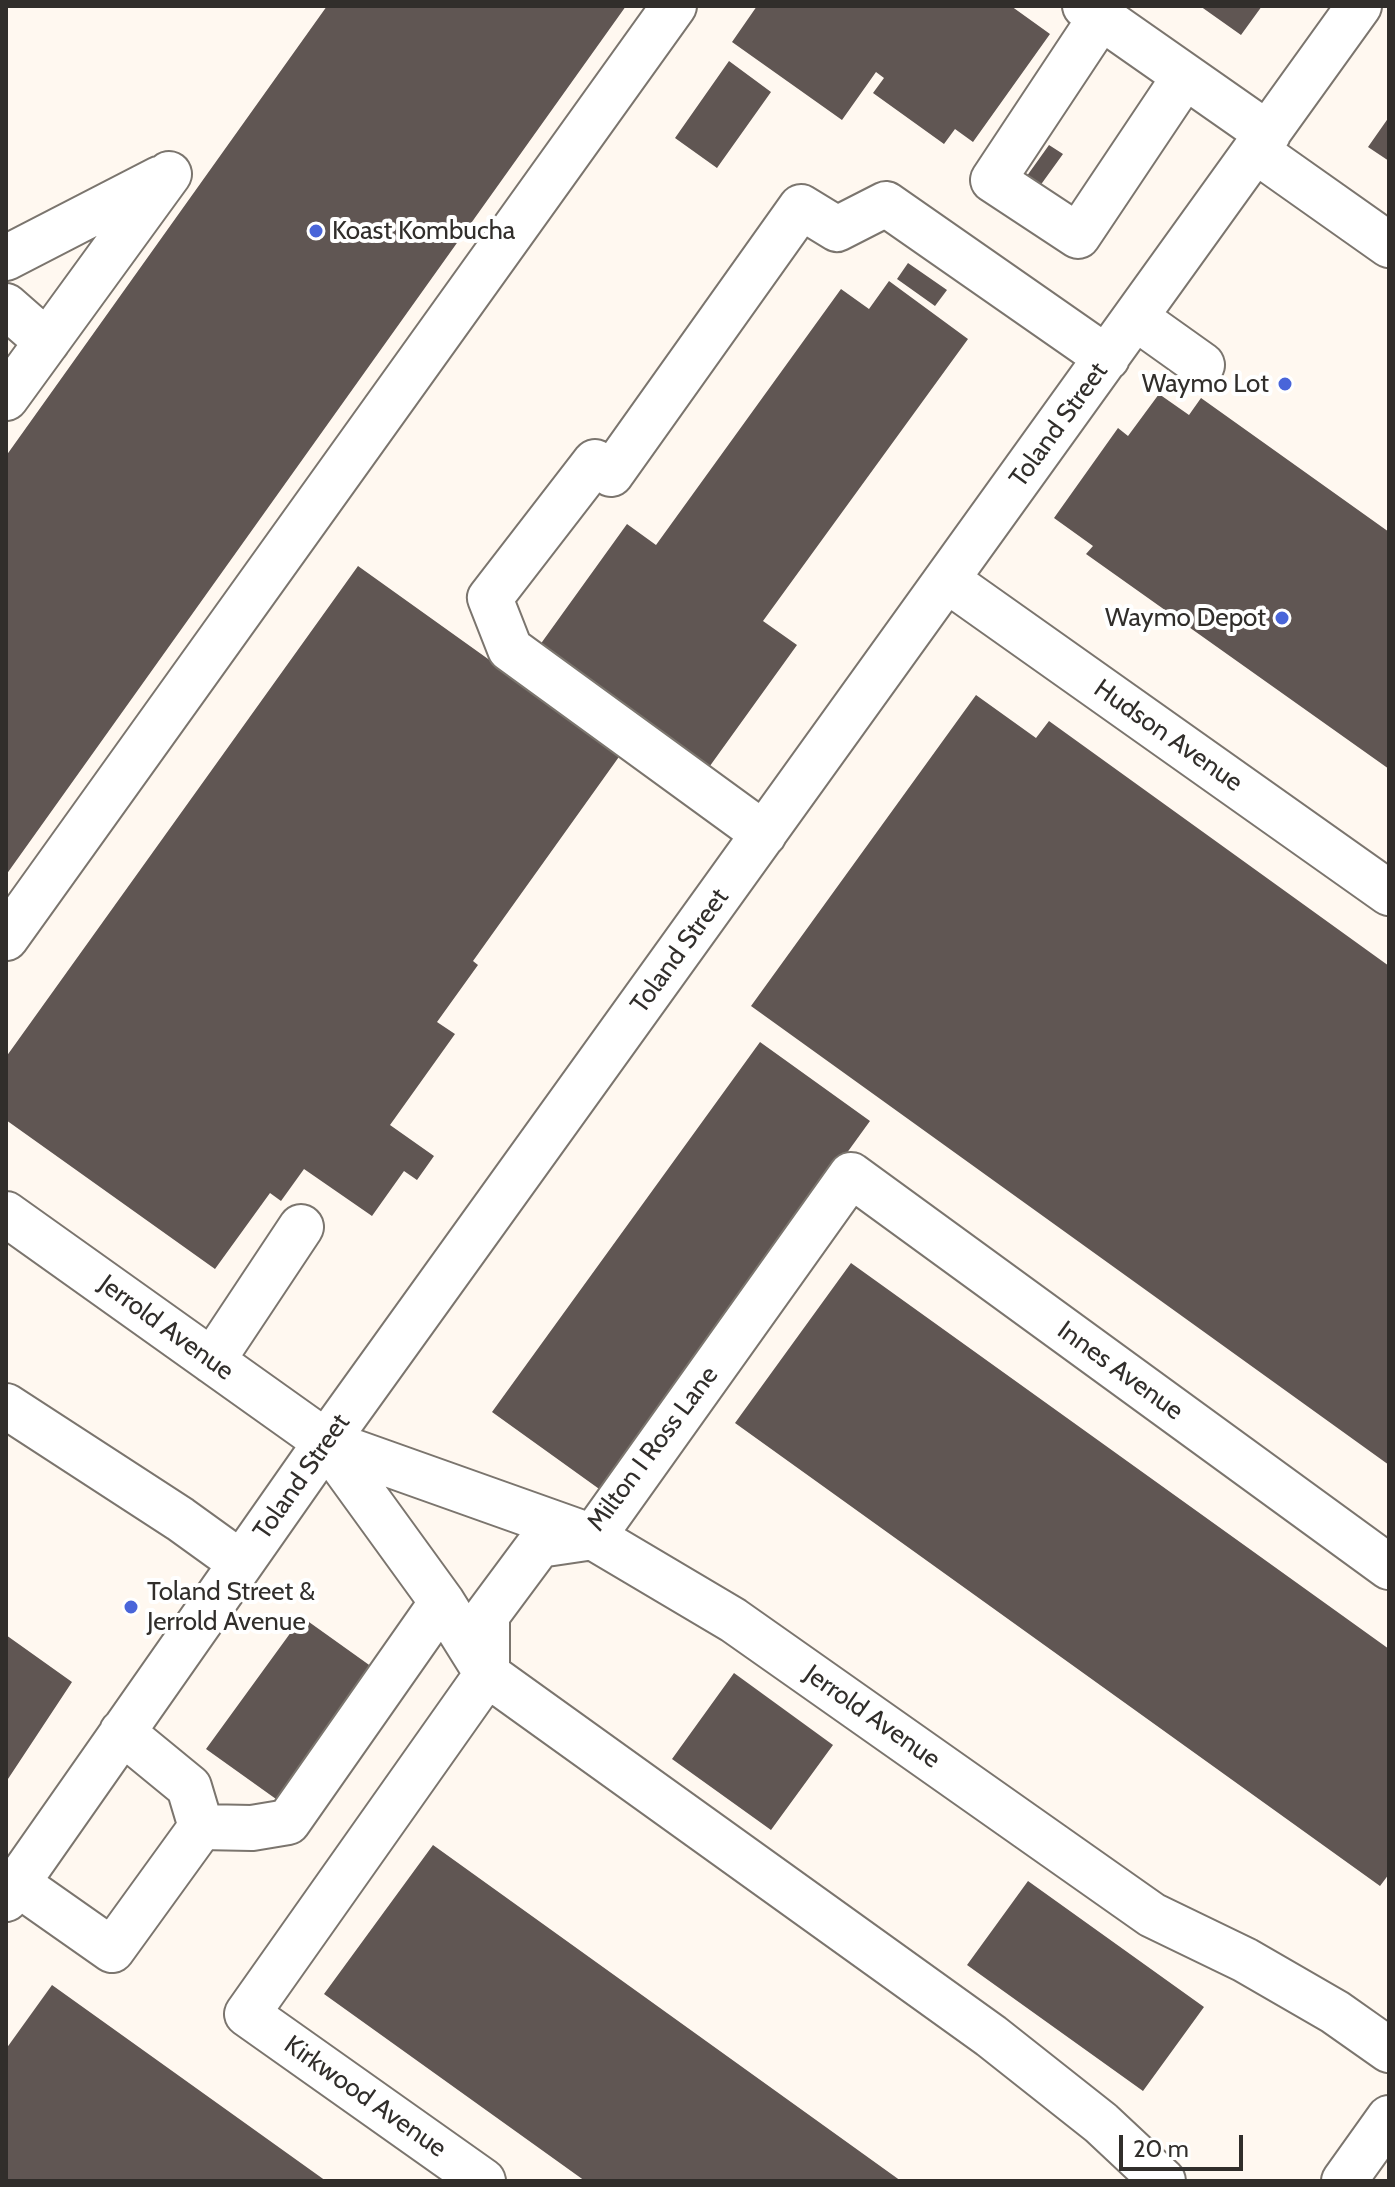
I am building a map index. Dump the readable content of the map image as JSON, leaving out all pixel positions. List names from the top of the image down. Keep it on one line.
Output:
{"streets":{"main road":["Toland Street","Hudson Avenue","Jerrold Avenue","Innes Avenue","Milton I Ross Lane","Kirkwood Avenue"]},"crossings":[["Toland Street","Hudson Avenue"],["Toland Street","Jerrold Avenue"],["Jerrold Avenue","Milton I Ross Lane"],["Jerrold Avenue","Kirkwood Avenue"],["Innes Avenue","Milton I Ross Lane"],["Milton I Ross Lane","Kirkwood Avenue"]],"places":["Koast Kombucha","Waymo Lot","Waymo Depot","Toland Street & Jerrold Avenue"],"scale_bar":"20 m"}
